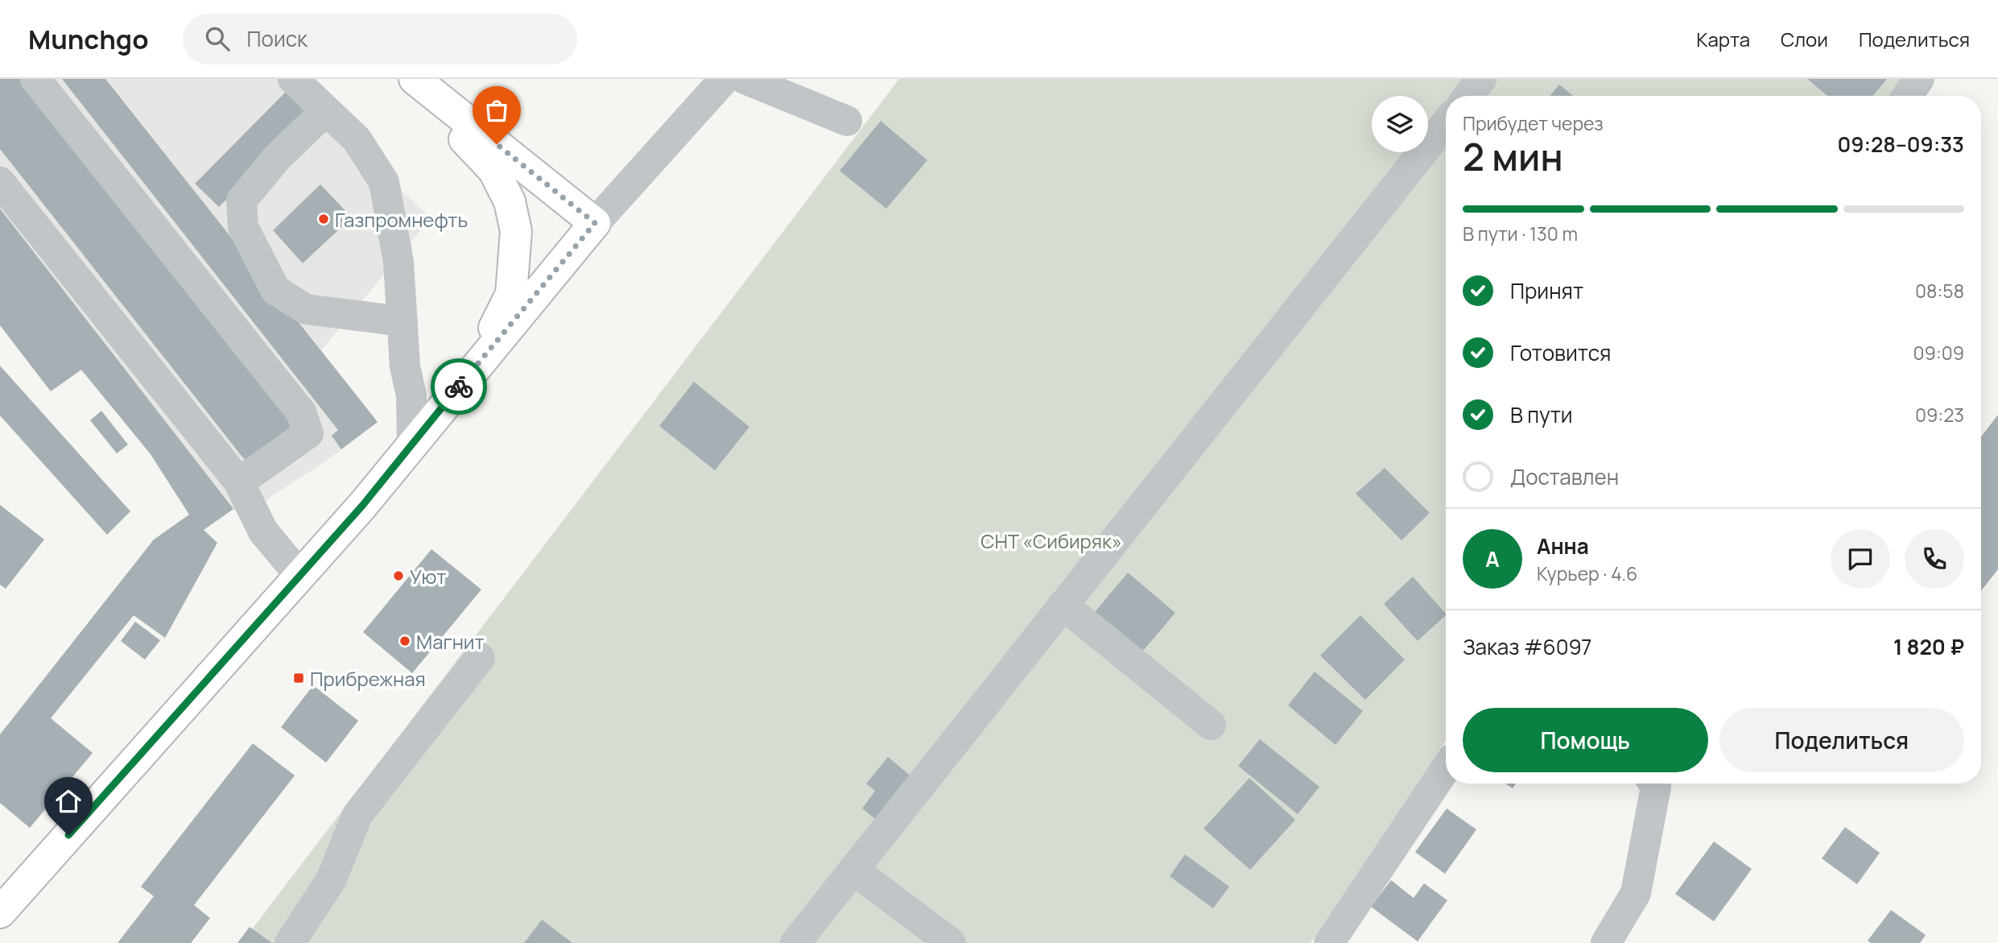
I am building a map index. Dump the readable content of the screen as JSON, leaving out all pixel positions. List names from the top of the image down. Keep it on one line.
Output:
{"parks":["СНТ «Сибиряк»"],"places":{"other":["Газпромнефть","Уют","Магнит"],"transit":["Прибрежная"]},"page":{"header":"Munchgo","search":"Поиск","nav":["Карта","Слои","Поделиться"],"heading":["2 мин","Прибудет через","09:28–09:33"],"panel":["Анна","Курьер · 4.6","Заказ #6097","1 820 ₽"],"bar":"В пути · 130 m","list":[["Принят","08:58"],["Готовится","09:09"],["В пути","09:23"],"Доставлен"],"round":"А","buttons":["Помощь","Поделиться"]}}
